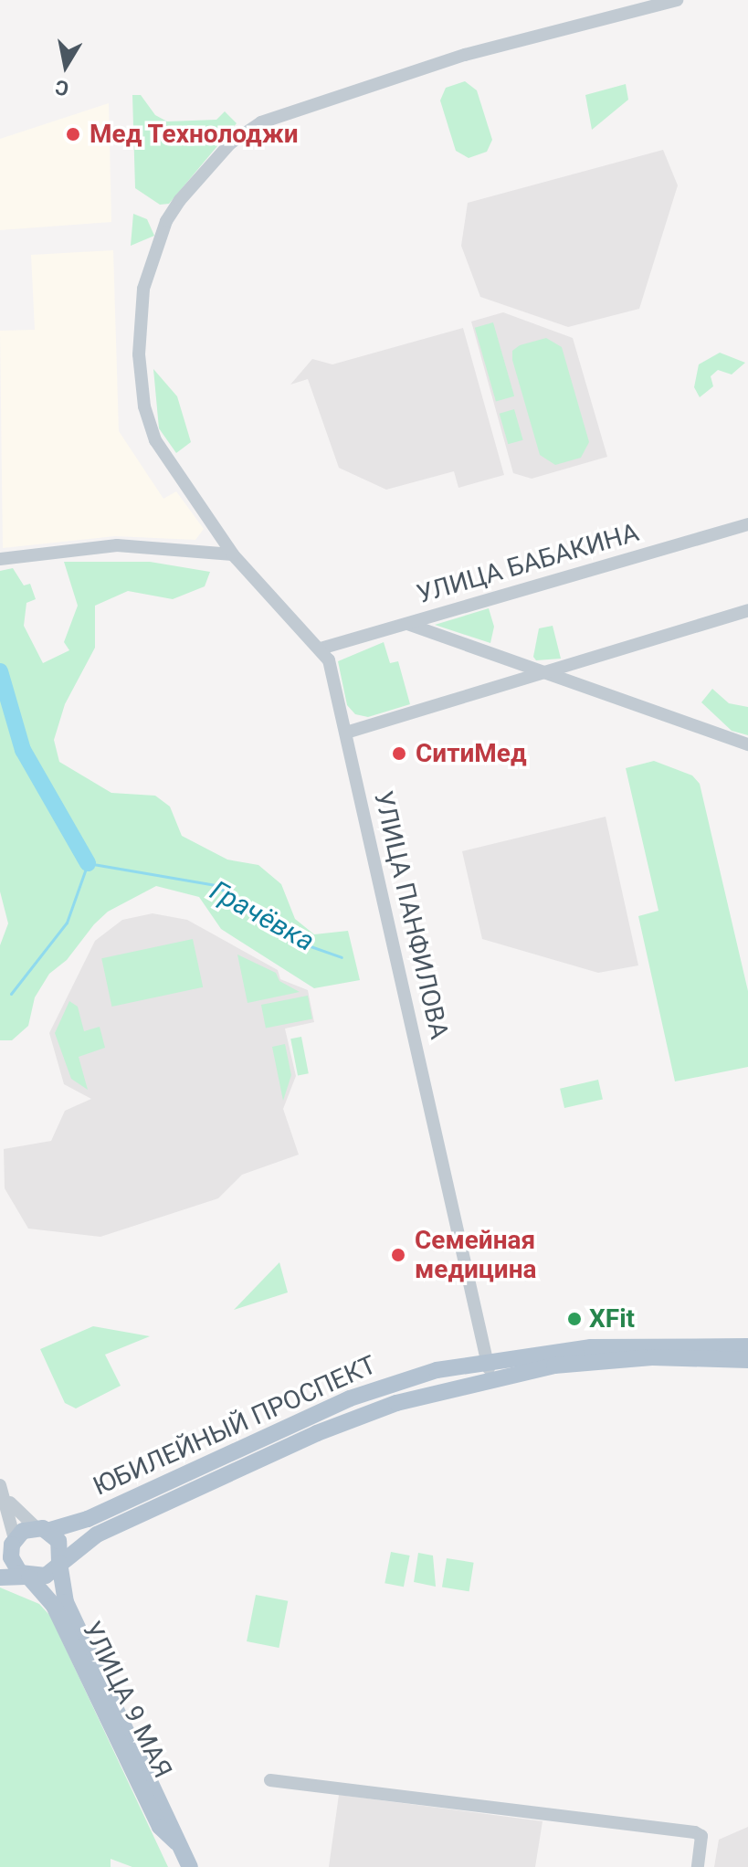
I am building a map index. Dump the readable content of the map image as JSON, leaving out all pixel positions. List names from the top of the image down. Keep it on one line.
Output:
{"streets":{"main road":["ЮБИЛЕЙНЫЙ ПРОСПЕКТ","УЛИЦА 9 МАЯ"],"street":["УЛИЦА БАБАКИНА","УЛИЦА ПАНФИЛОВА"]},"crossings":[["УЛИЦА БАБАКИНА","УЛИЦА ПАНФИЛОВА"],["УЛИЦА ПАНФИЛОВА","ЮБИЛЕЙНЫЙ ПРОСПЕКТ"],["ЮБИЛЕЙНЫЙ ПРОСПЕКТ","УЛИЦА 9 МАЯ"]],"water":["Грачёвка"],"places":["Мед Технолоджи","СитиМед","Семейная медицина","XFit"],"north":"bottom"}
